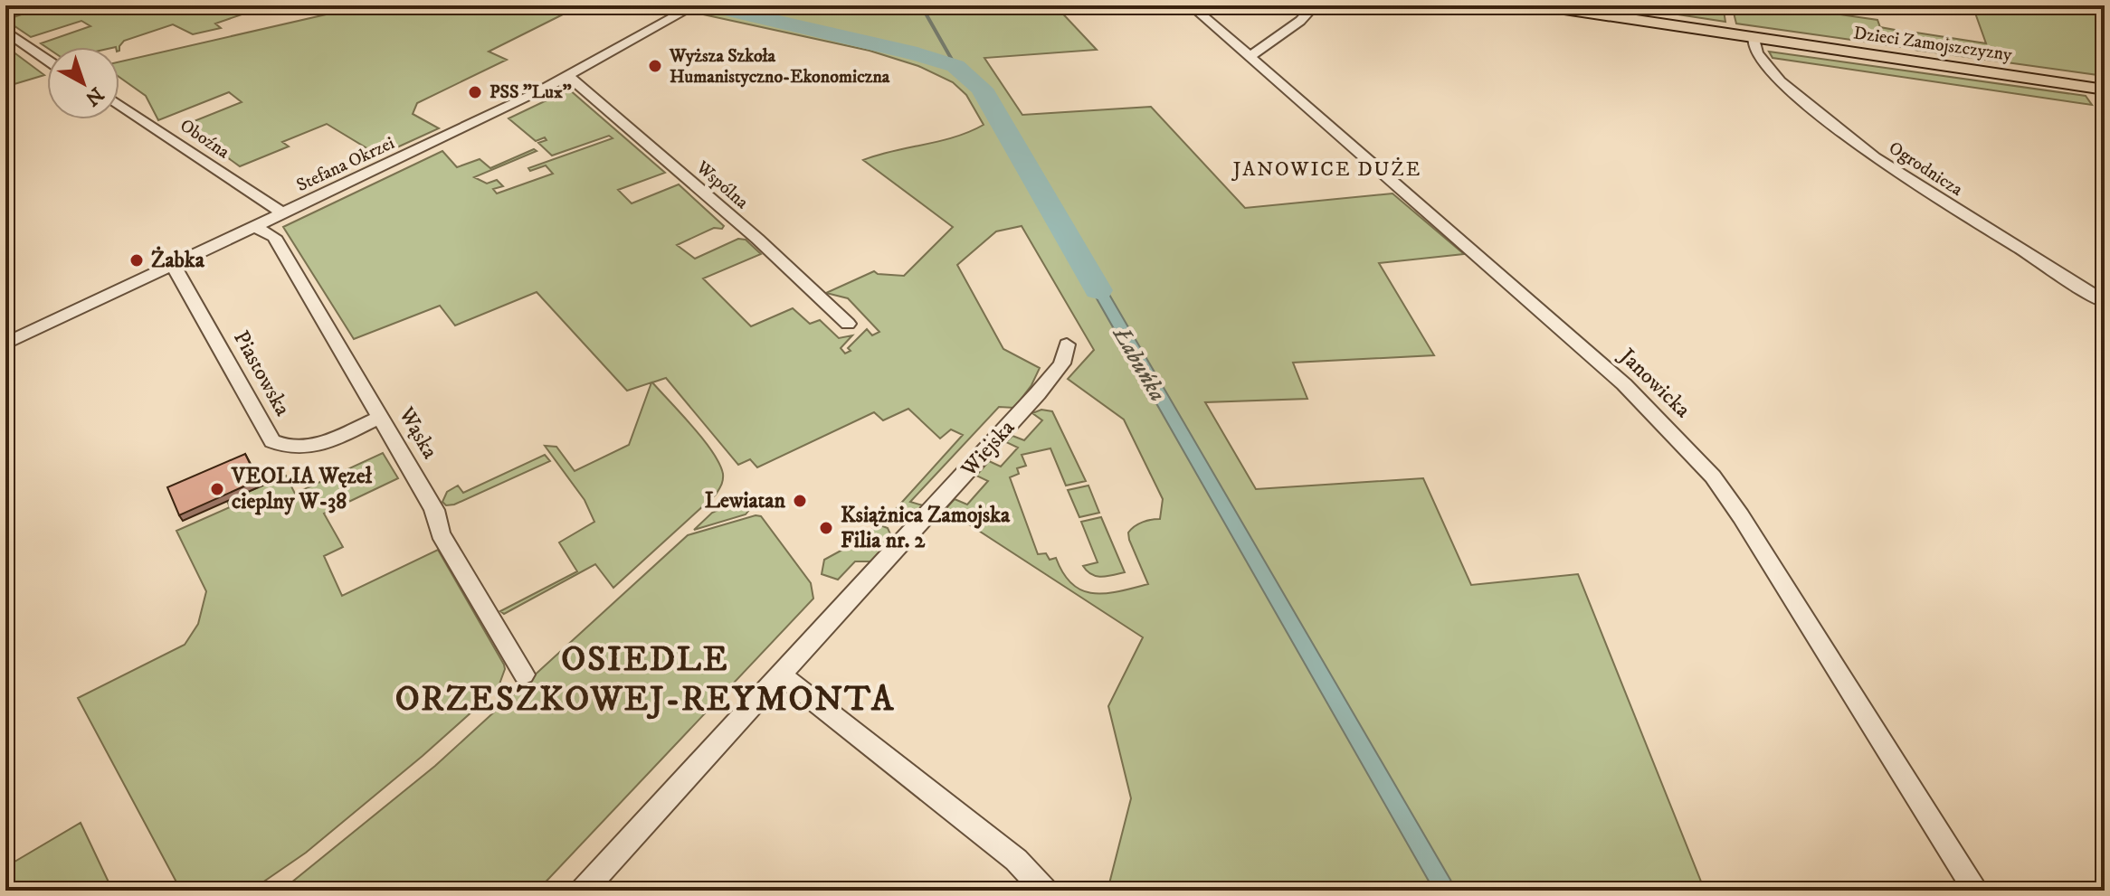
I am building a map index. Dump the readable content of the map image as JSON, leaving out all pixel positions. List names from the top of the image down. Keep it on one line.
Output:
{"streets":{"main road":["Dzieci Zamojszczyzny"],"street":["Oboźna","Stefana Okrzei","Ogrodnicza","Wspólna","Piastowska","Janowicka","Wąska","Wiejska"]},"crossings":[["Dzieci Zamojszczyzny","Ogrodnicza"],["Oboźna","Stefana Okrzei"],["Stefana Okrzei","Wspólna"],["Stefana Okrzei","Piastowska"],["Stefana Okrzei","Wąska"],["Piastowska","Wąska"]],"districts":["JANOWICE DUŻE","OSIEDLE ORZESZKOWEJ-REYMONTA"],"water":["Łabuńka"],"places":["Wyższa Szkoła Humanistyczno-Ekonomiczna","PSS \"Lux\"","Żabka","VEOLIA Węzeł cieplny W-38","Lewiatan","Książnica Zamojska Filia nr. 2"],"north":"bottom right"}
